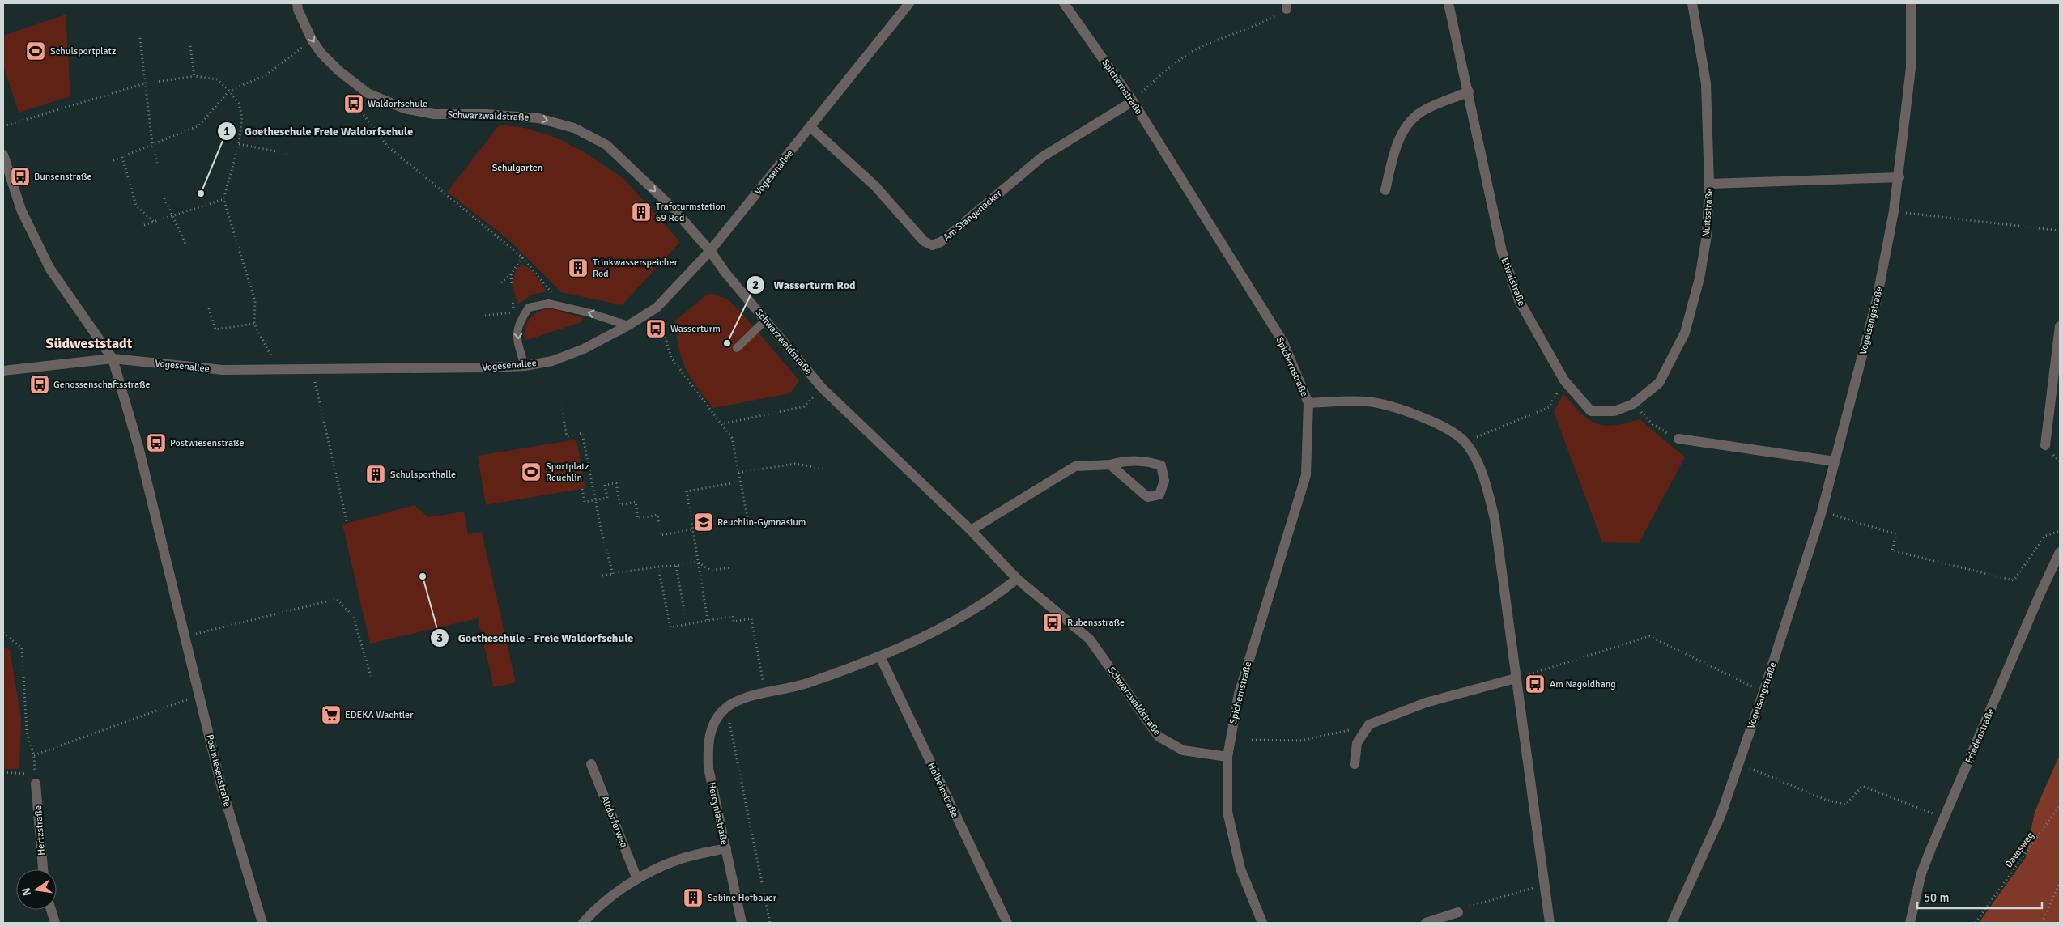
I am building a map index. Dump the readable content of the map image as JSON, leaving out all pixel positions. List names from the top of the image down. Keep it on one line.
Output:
{"streets":{"street":["Spichernstraße","Schwarzwaldstraße","Vogesenallee","Nuitsstraße","Am Stangenacker","Etivalstraße","Vogelsangstraße","Friedenstraße","Postwiesenstraße","Holbeinstraße","Hercyniastraße","Altdorferweg","Hertzstraße"],"path":["Davosweg"]},"crossings":[["Spichernstraße","Schwarzwaldstraße"],["Spichernstraße","Am Stangenacker"],["Schwarzwaldstraße","Vogesenallee"],["Vogesenallee","Am Stangenacker"],["Vogesenallee","Postwiesenstraße"],["Nuitsstraße","Etivalstraße"]],"one_way":["Schwarzwaldstraße"],"districts":["Südweststadt"],"parks":["Schulgarten"],"places":{"sports":["Schulsportplatz","Sportplatz Reuchlin"],"bus stop":["Waldorfschule","Bunsenstraße","Wasserturm","Genossenschaftsstraße","Postwiesenstraße","Rubensstraße","Am Nagoldhang"],"other":["Goetheschule Freie Waldorfschule","Wasserturm Rod","Goetheschule - Freie Waldorfschule"],"building":["Trafoturmstation 69 Rod","Trinkwasserspeicher Rod","Schulsporthalle","Sabine Hofbauer"],"school or university":["Reuchlin-Gymnasium"],"supermarket":["EDEKA Wachtler"]},"scale_bar":"50 m","north":"left"}
